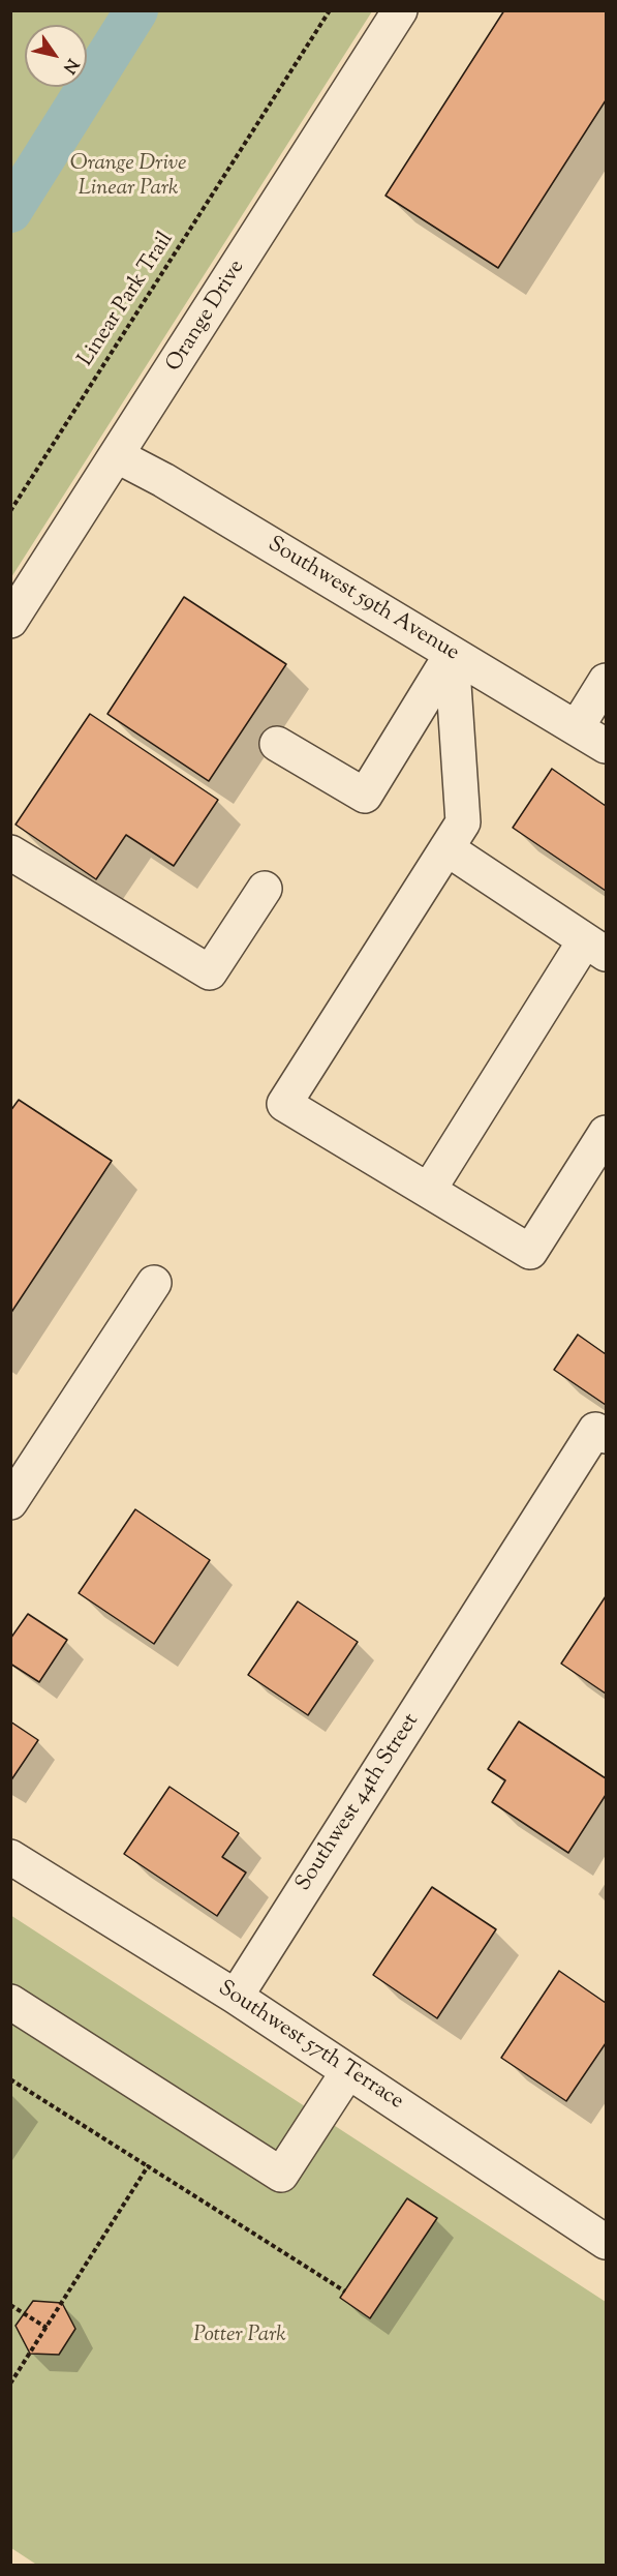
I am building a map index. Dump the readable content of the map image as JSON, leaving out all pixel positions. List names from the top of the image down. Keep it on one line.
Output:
{"streets":{"street":["Orange Drive","Southwest 59th Avenue","Southwest 44th Street","Southwest 57th Terrace"],"path":["Linear Park Trail"]},"crossings":[["Orange Drive","Southwest 59th Avenue"],["Southwest 44th Street","Southwest 57th Terrace"]],"parks":["Orange Drive Linear Park","Potter Park"],"north":"bottom right"}
